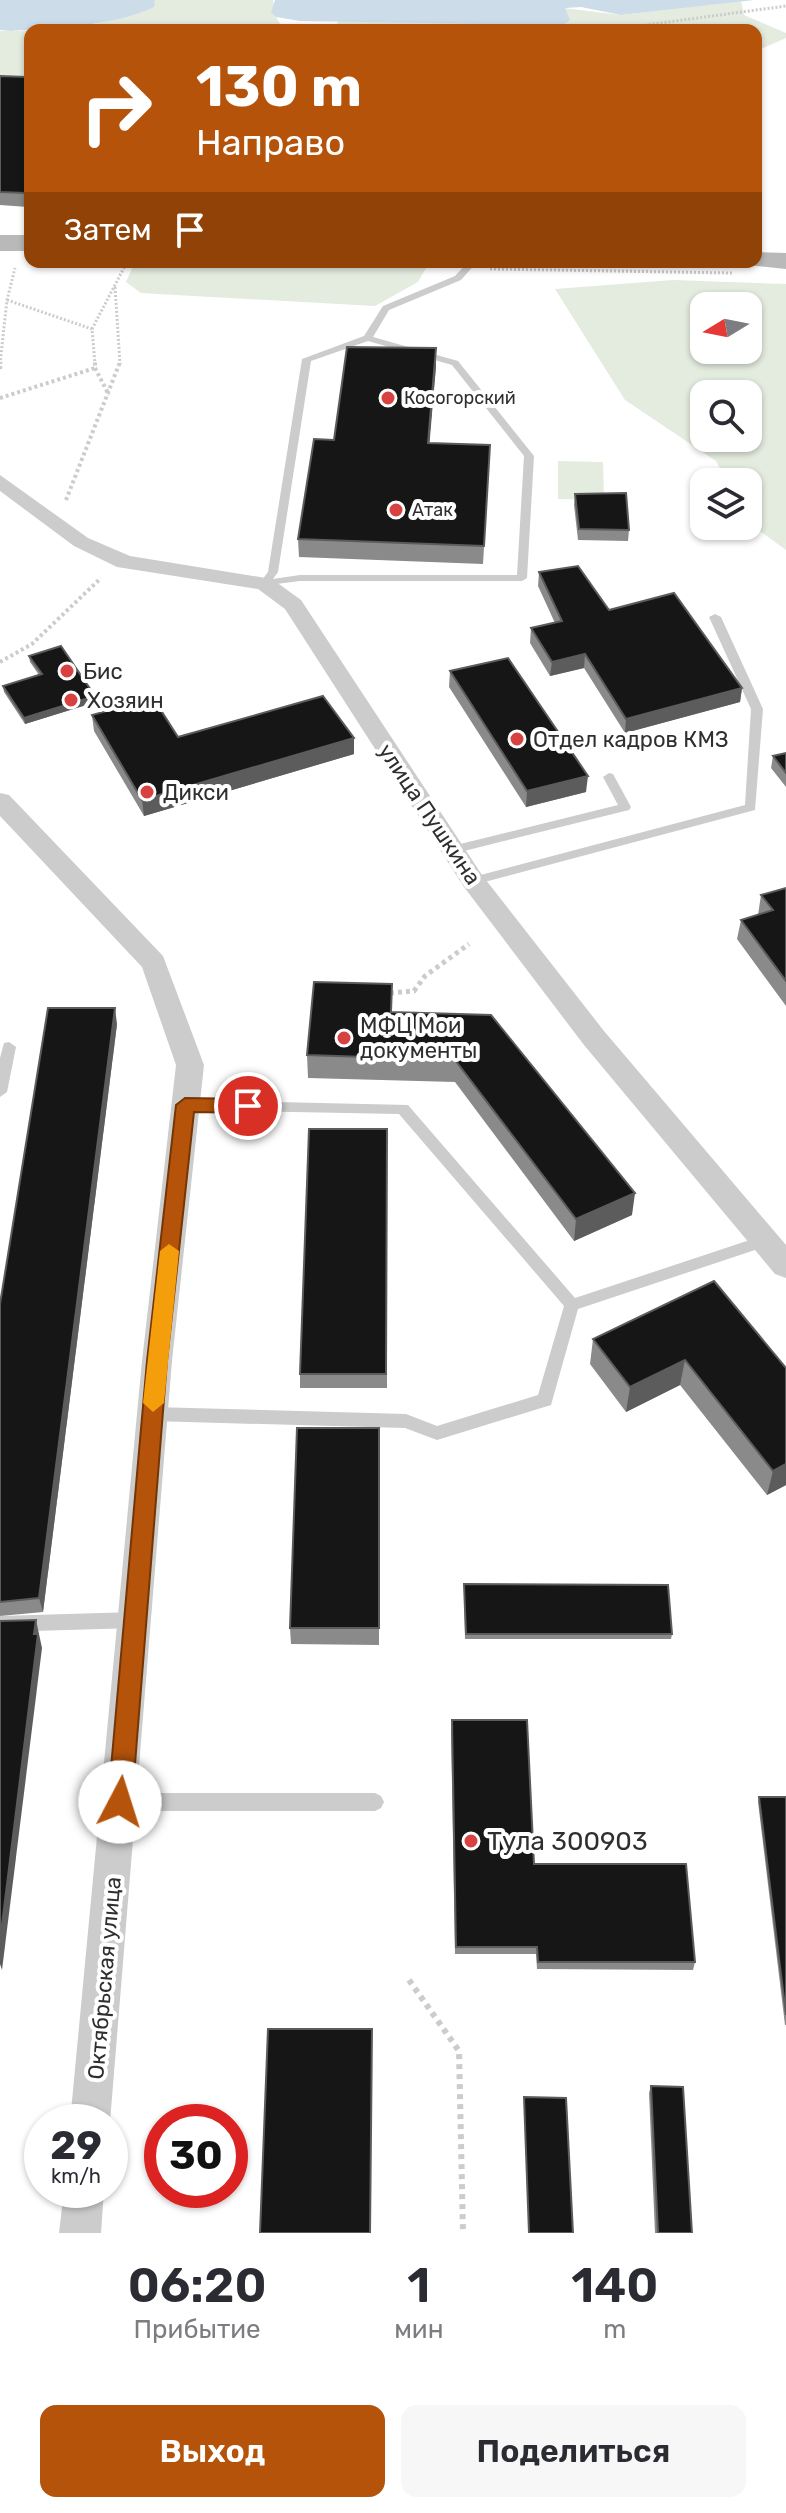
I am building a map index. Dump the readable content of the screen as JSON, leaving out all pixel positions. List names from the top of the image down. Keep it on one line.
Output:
{"streets":{"street":["улица Пушкина","Октябрьская улица"]},"places":["Косогорский","Атак","Бис","Хозяин","Отдел кадров КМЗ","Дикси","МФЦ Мои документы","Тула 300903"],"north":"left","page":{"turn":["130 m","Направо"],"then":"Затем","speed":"29 km/h","limit":"30","eta":["06:20","Прибытие","1","мин","140","m"],"buttons":["Выход","Поделиться"]}}
